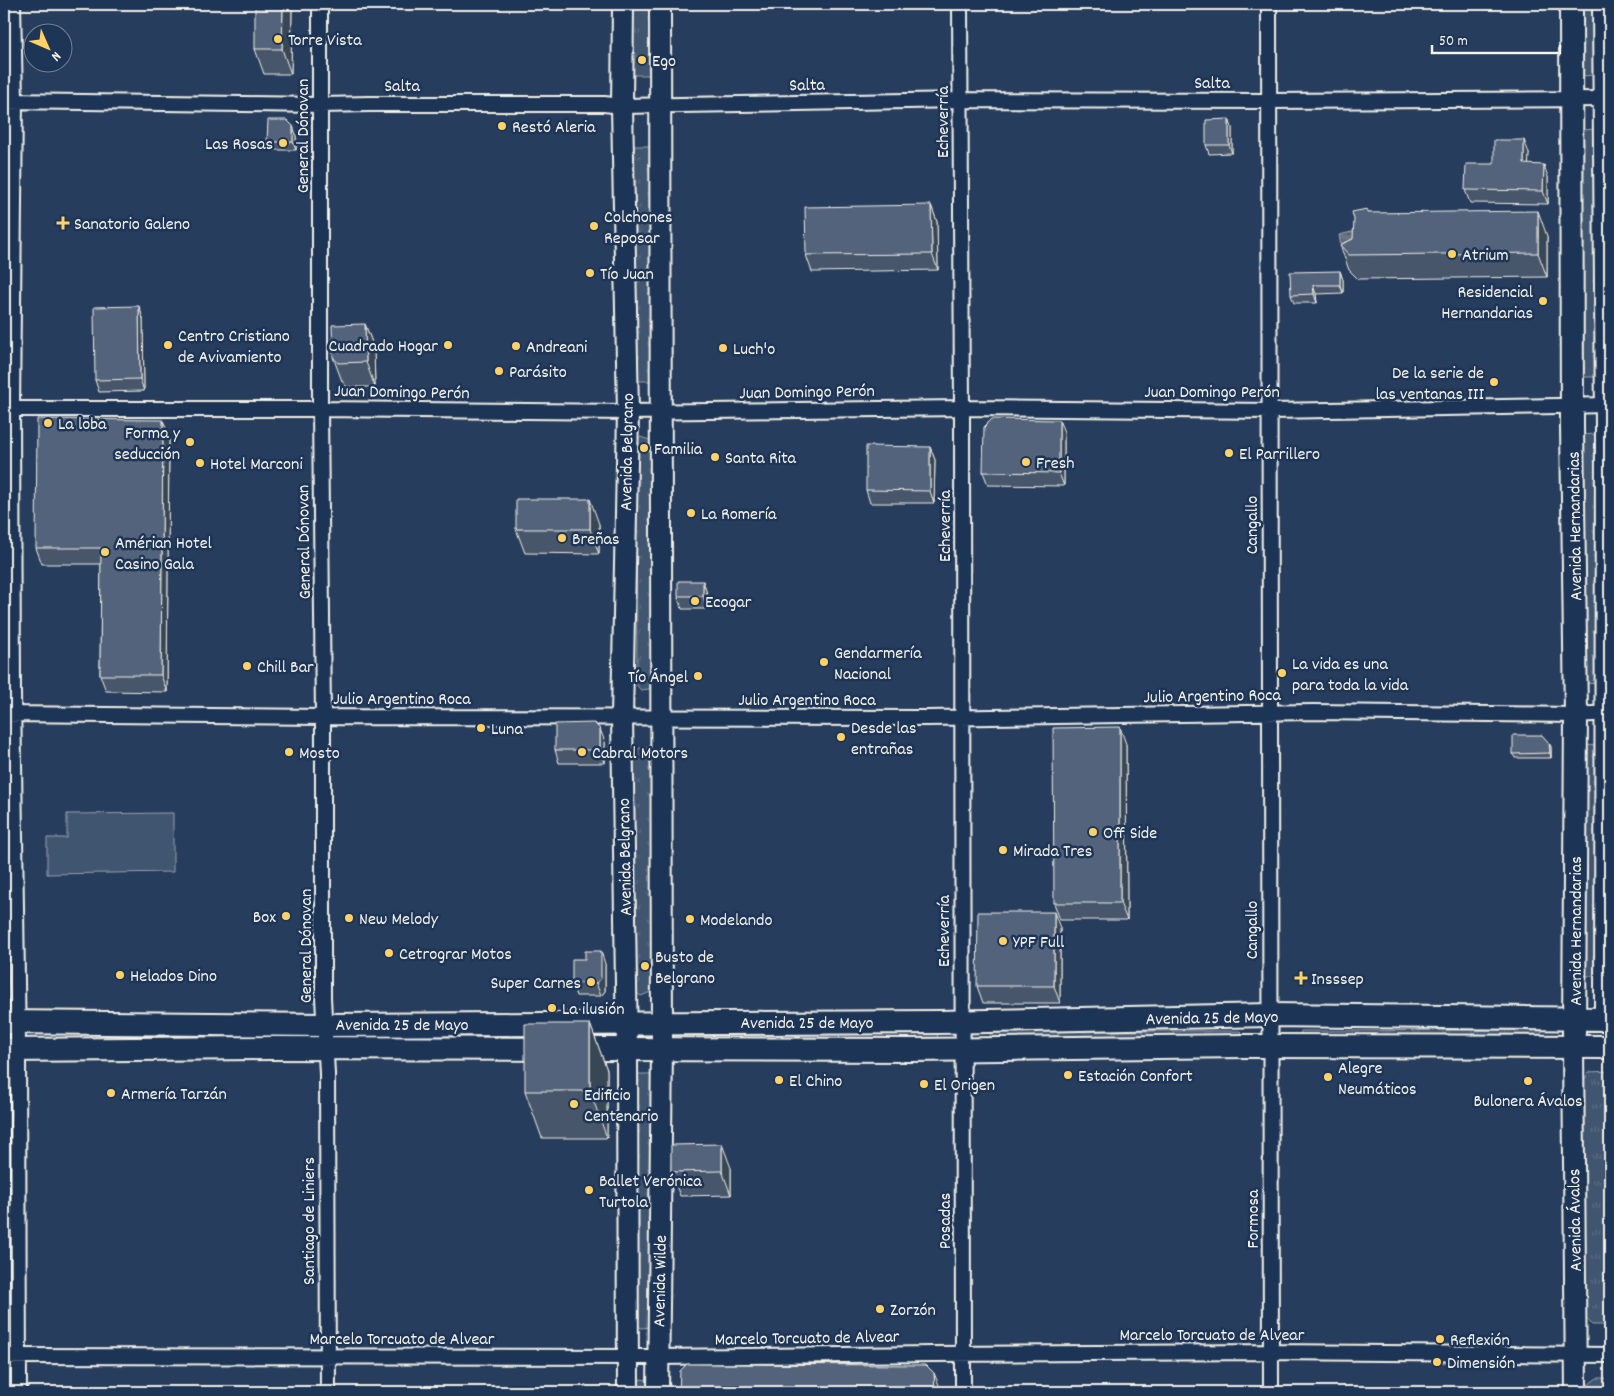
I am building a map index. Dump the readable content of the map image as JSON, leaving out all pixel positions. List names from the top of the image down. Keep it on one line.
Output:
{"streets":{"main road":["Avenida Belgrano","Avenida Hernandarias","Avenida 25 de Mayo","Avenida Ávalos","Avenida Wilde"],"street":["Salta","Echeverría","General Dónovan","Juan Domingo Perón","Cangallo","Julio Argentino Roca","Formosa","Santiago de Liniers","Posadas","Marcelo Torcuato de Alvear"]},"crossings":[["Salta","Echeverría"],["Salta","General Dónovan"],["Salta","Avenida Belgrano"],["Salta","Cangallo"],["Salta","Avenida Hernandarias"],["Echeverría","Juan Domingo Perón"],["Echeverría","Julio Argentino Roca"],["Echeverría","Avenida 25 de Mayo"],["Echeverría","Posadas"],["General Dónovan","Juan Domingo Perón"],["General Dónovan","Julio Argentino Roca"],["General Dónovan","Avenida 25 de Mayo"],["General Dónovan","Santiago de Liniers"],["Juan Domingo Perón","Avenida Belgrano"],["Juan Domingo Perón","Cangallo"],["Juan Domingo Perón","Avenida Hernandarias"],["Avenida Belgrano","Julio Argentino Roca"],["Avenida Belgrano","Avenida 25 de Mayo"],["Avenida Belgrano","Avenida Wilde"],["Cangallo","Julio Argentino Roca"],["Cangallo","Avenida 25 de Mayo"],["Cangallo","Formosa"],["Avenida Hernandarias","Julio Argentino Roca"],["Avenida Hernandarias","Avenida 25 de Mayo"],["Avenida Hernandarias","Avenida Ávalos"],["Avenida 25 de Mayo","Formosa"],["Avenida 25 de Mayo","Avenida Ávalos"],["Avenida 25 de Mayo","Santiago de Liniers"],["Avenida 25 de Mayo","Posadas"],["Avenida 25 de Mayo","Avenida Wilde"],["Formosa","Marcelo Torcuato de Alvear"],["Avenida Ávalos","Marcelo Torcuato de Alvear"],["Santiago de Liniers","Marcelo Torcuato de Alvear"],["Posadas","Marcelo Torcuato de Alvear"],["Avenida Wilde","Marcelo Torcuato de Alvear"]],"places":{"other":["Torre Vista","Ego","Restó Aleria","Las Rosas","Colchones Reposar","Atrium","Tío Juan","Residencial Hernandarias","Centro Cristiano de Avivamiento","Cuadrado Hogar","Andreani","Luch'o","Parásito","De la serie de las ventanas III","La loba","Forma y seducción","Familia","El Parrillero","Santa Rita","Fresh","Hotel Marconi","La Romería","Breñas","Amérian Hotel Casino Gala","Ecogar","Gendarmería Nacional","Chill Bar","La vida es una para toda la vida","Tío Ángel","Luna","Desde las entrañas","Mosto","Cabral Motors","Off Side","Mirada Tres","Box","New Melody","Modelando","YPF Full","Cetrograr Motos","Busto de Belgrano","Helados Dino","Super Carnes","La ilusión","Estación Confort","Alegre Neumáticos","El Chino","Bulonera Ávalos","El Origen","Armería Tarzán","Edificio Centenario","Ballet Verónica Turtola","Zorzón","Reflexión","Dimensión"],"health":["Sanatorio Galeno","Insssep"]},"scale_bar":"50 m","north":"bottom right"}
